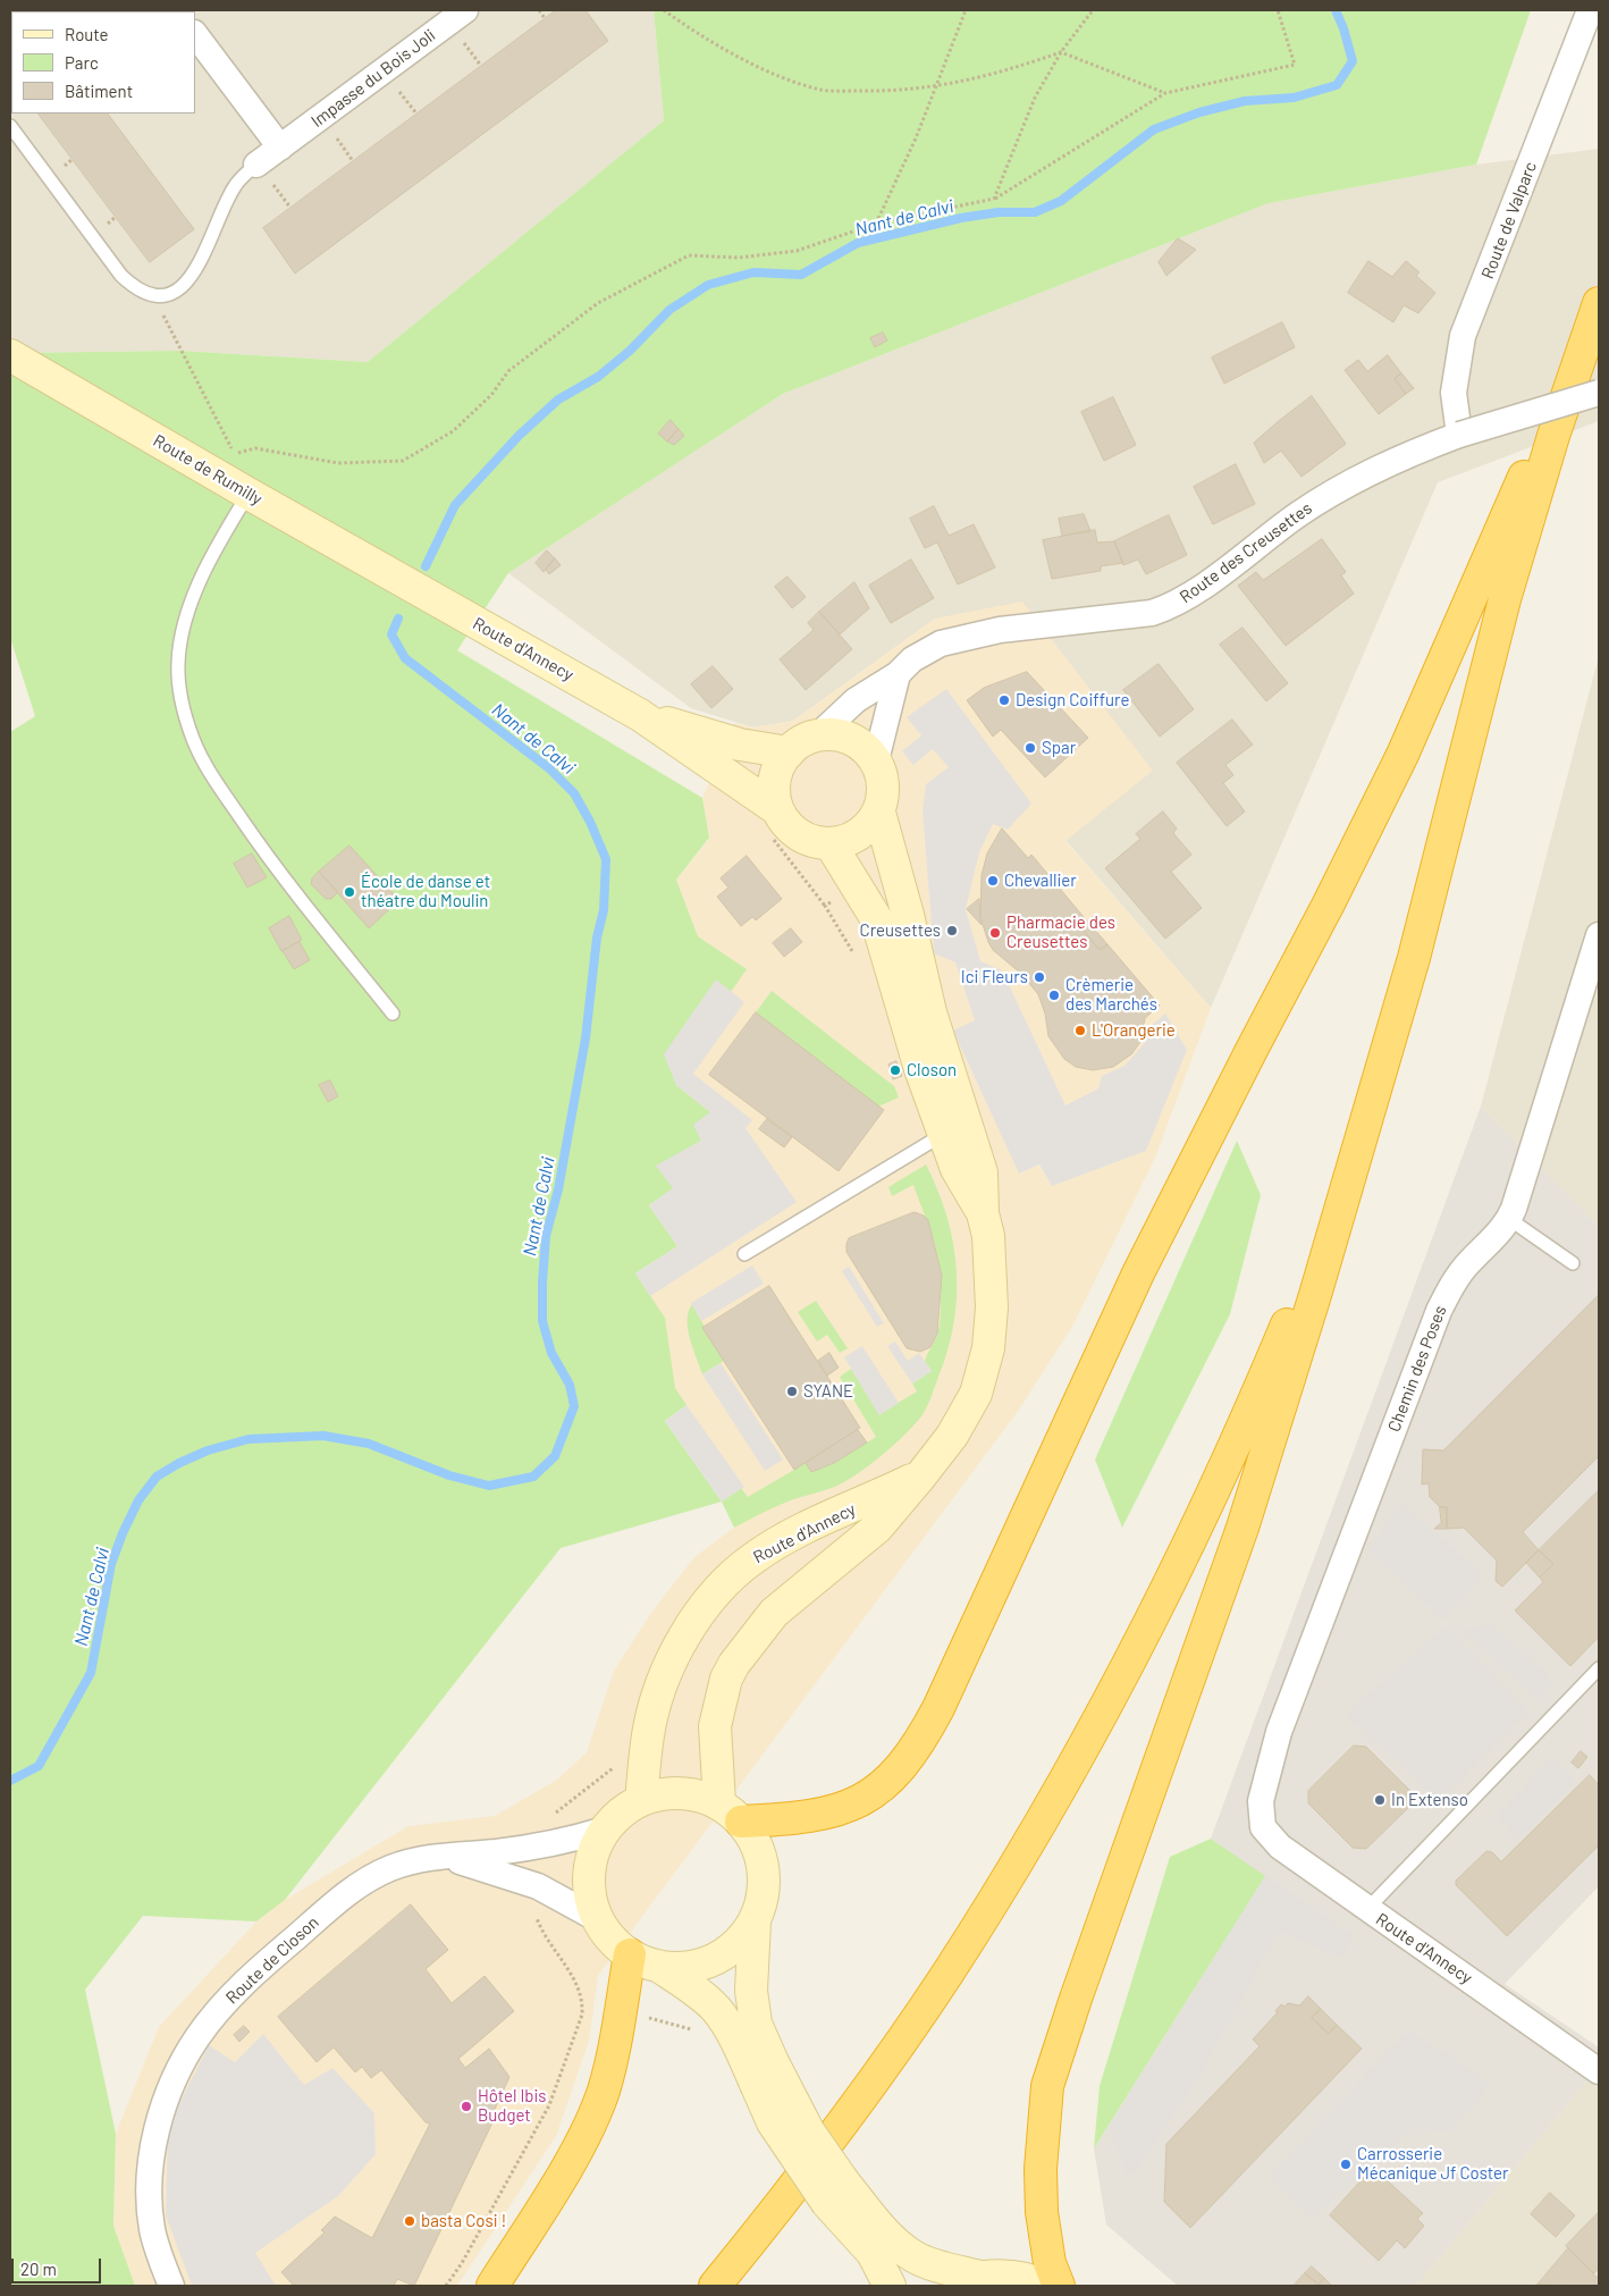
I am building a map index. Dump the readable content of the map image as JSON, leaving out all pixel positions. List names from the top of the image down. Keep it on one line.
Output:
{"streets":{"main road":["Route de Rumilly","Route d'Annecy"],"street":["Impasse du Bois Joli","Route de Valparc","Route des Creusettes","Chemin des Poses","Route de Closon"]},"crossings":[["Route de Valparc","Route des Creusettes"],["Route de Rumilly","Route d'Annecy"],["Route des Creusettes","Route d'Annecy"],["Route d'Annecy","Chemin des Poses"],["Route d'Annecy","Route de Closon"]],"water":["Nant de Calvi"],"places":["Design Coiffure","Spar","Chevallier","École de danse et théatre du Moulin","Creusettes","Pharmacie des Creusettes","Ici Fleurs","Crèmerie des Marchés","L'Orangerie","Closon","SYANE","In Extenso","Hôtel Ibis Budget","Carrosserie Mécanique Jf Coster","basta Cosi !"],"legend":["Route","Parc","Bâtiment"],"scale_bar":"20 m"}
